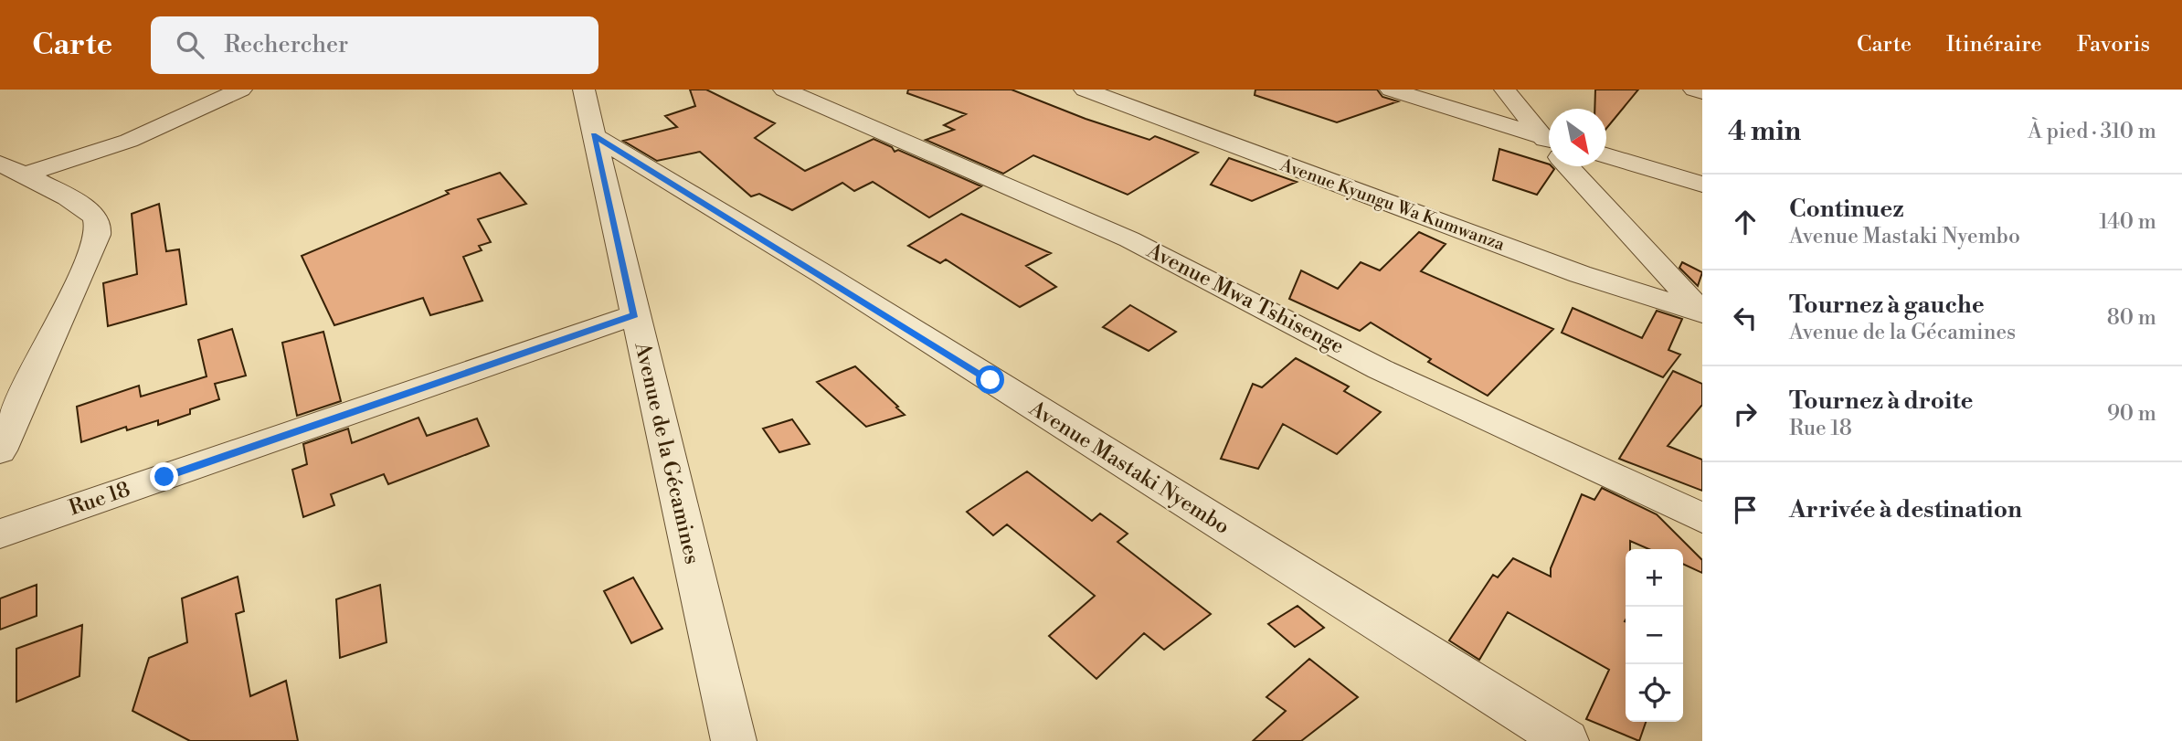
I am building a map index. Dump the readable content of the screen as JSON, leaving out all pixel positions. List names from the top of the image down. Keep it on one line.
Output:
{"streets":{"street":["Avenue Kyungu Wa Kumwanza","Avenue Mwa Tshisenge","Avenue de la Gécamines","Avenue Mastaki Nyembo","Rue 18"]},"crossings":[["Avenue de la Gécamines","Avenue Mastaki Nyembo"],["Avenue de la Gécamines","Rue 18"]],"north":"bottom right","page":{"header":"Carte","search":"Rechercher","nav":["Carte","Itinéraire","Favoris"],"heading":["4 min","À pied · 310 m"],"list":[["Continuez","Avenue Mastaki Nyembo","140 m"],["Tournez à gauche","Avenue de la Gécamines","80 m"],["Tournez à droite","Rue 18","90 m"],"Arrivée à destination"],"map_buttons":["+","−"]}}
